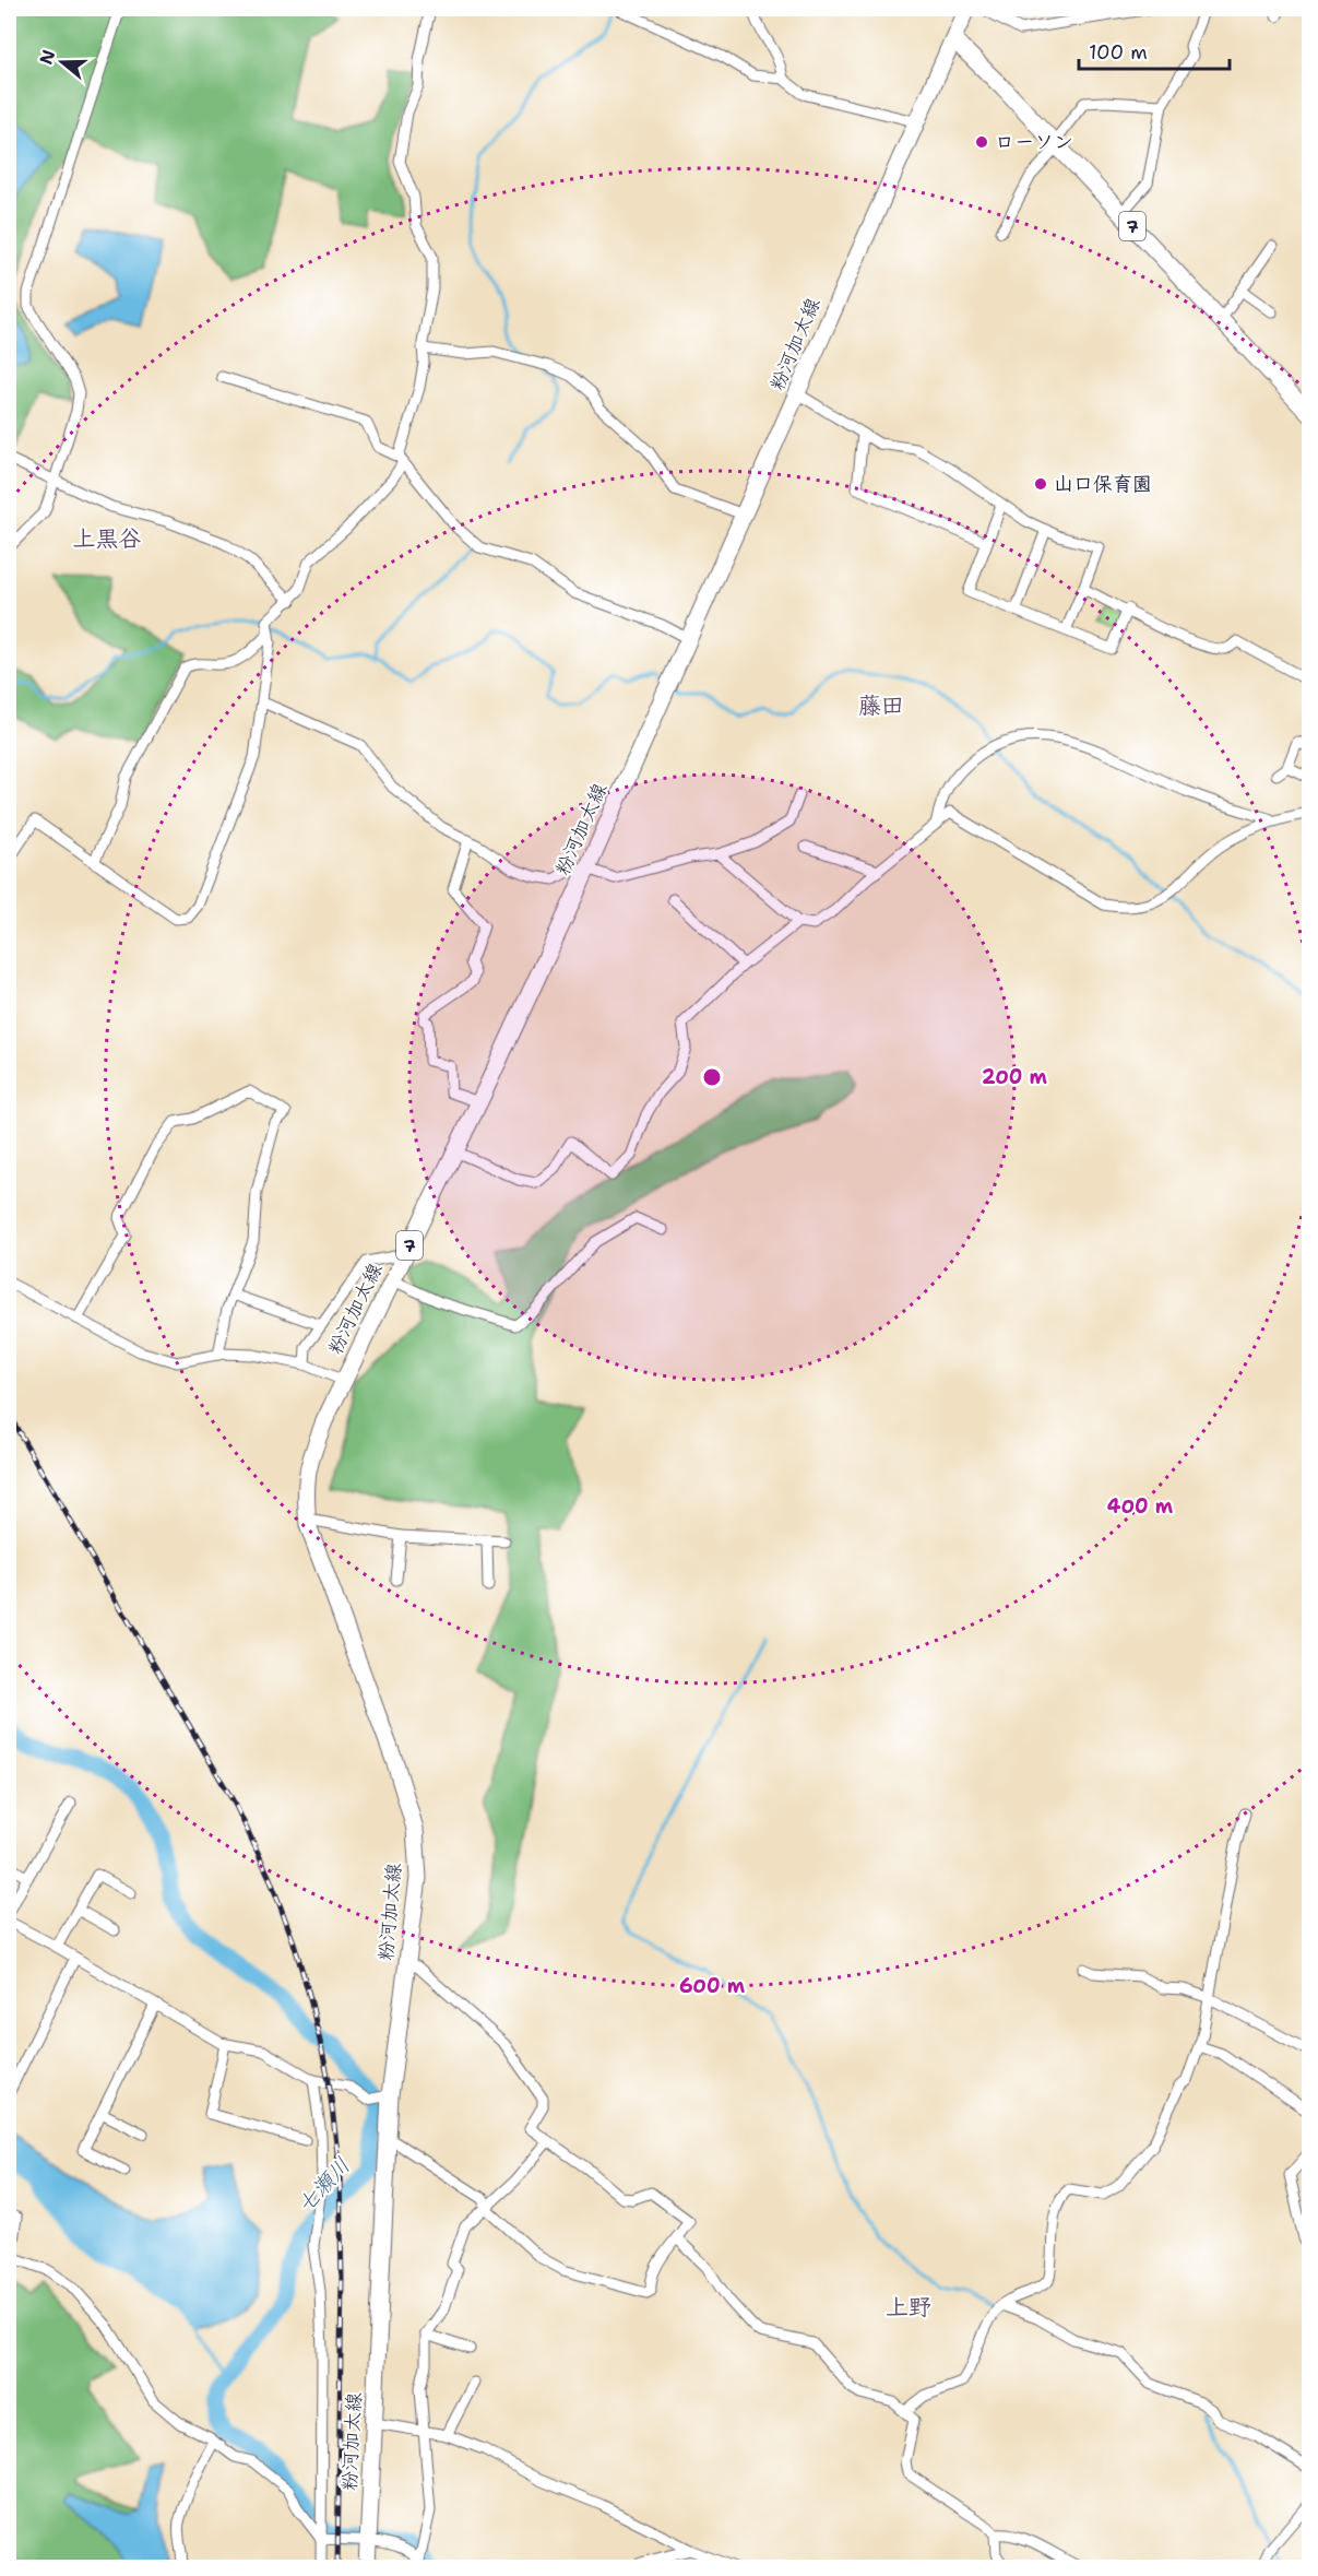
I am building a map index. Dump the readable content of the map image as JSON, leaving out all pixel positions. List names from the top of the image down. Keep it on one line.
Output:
{"streets":{"main road":["7","粉河加太線"]},"crossings":[["7","粉河加太線"]],"districts":["上黒谷","藤田","上野"],"water":["七瀬川"],"places":["ローソン","山口保育園"],"scale_bar":"100 m","north":"left","rings":["200 m","400 m","600 m"]}
